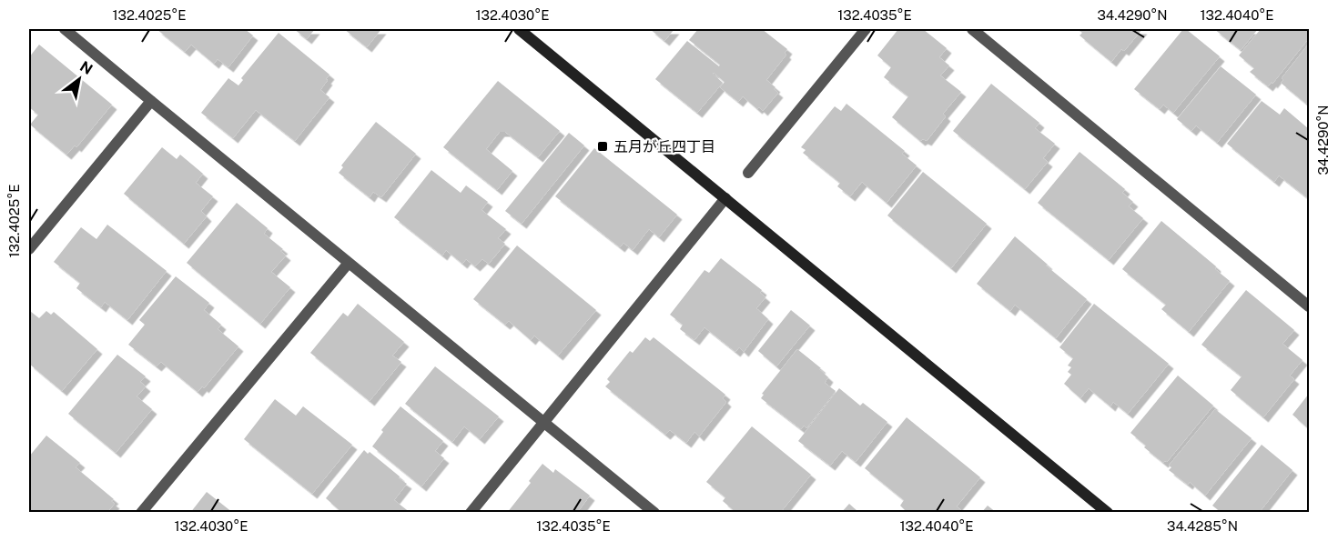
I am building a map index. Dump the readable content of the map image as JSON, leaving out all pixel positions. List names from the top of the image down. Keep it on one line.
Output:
{"places":{"transit":["五月が丘四丁目"]},"north":"top right","coordinates":["132.4025°E","132.4030°E","132.4035°E","34.4290°N","132.4040°E","34.4285°N"]}
